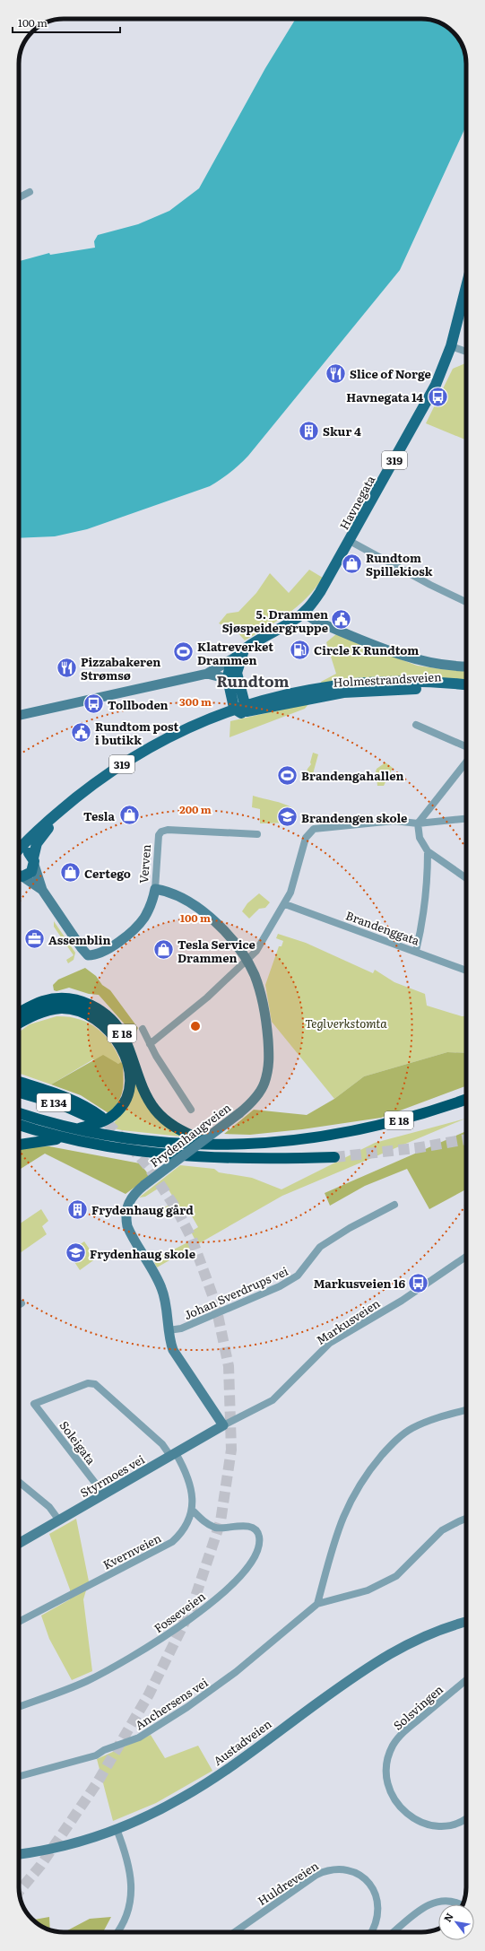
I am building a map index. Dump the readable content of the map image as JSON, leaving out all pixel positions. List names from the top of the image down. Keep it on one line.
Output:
{"streets":{"highway":["E 18","E 134"],"main road":["319","Havnegata","Holmestrandsveien","Verven","Frydenhaugveien","Styrmoes vei","Austadveien"],"street":["Brandenggata","Johan Sverdrups vei","Markusveien","Soleigata","Kvernveien","Fosseveien","Anchersens vei","Solsvingen","Huldreveien"]},"crossings":[["319","Havnegata"],["319","Holmestrandsveien"],["Verven","Frydenhaugveien"],["Frydenhaugveien","Johan Sverdrups vei"],["Frydenhaugveien","Markusveien"],["Frydenhaugveien","Styrmoes vei"],["Markusveien","Styrmoes vei"],["Soleigata","Styrmoes vei"],["Soleigata","Kvernveien"],["Styrmoes vei","Kvernveien"],["Kvernveien","Fosseveien"]],"districts":["Rundtom"],"parks":["Teglverkstomta"],"places":{"restaurant":["Slice of Norge","Pizzabakeren Strømsø"],"bus stop":["Havnegata 14","Tollboden","Markusveien 16"],"building":["Skur 4","Frydenhaug gård"],"shop":["Rundtom Spillekiosk","Tesla","Certego","Tesla Service Drammen"],"public building":["5. Drammen Sjøspeidergruppe","Rundtom post i butikk"],"fuel station":["Circle K Rundtom"],"sports":["Klatreverket Drammen","Brandengahallen"],"school or university":["Brandengen skole","Frydenhaug skole"],"office":["Assemblin"]},"scale_bar":"100 m","north":"top left","rings":["300 m","200 m","100 m"]}
